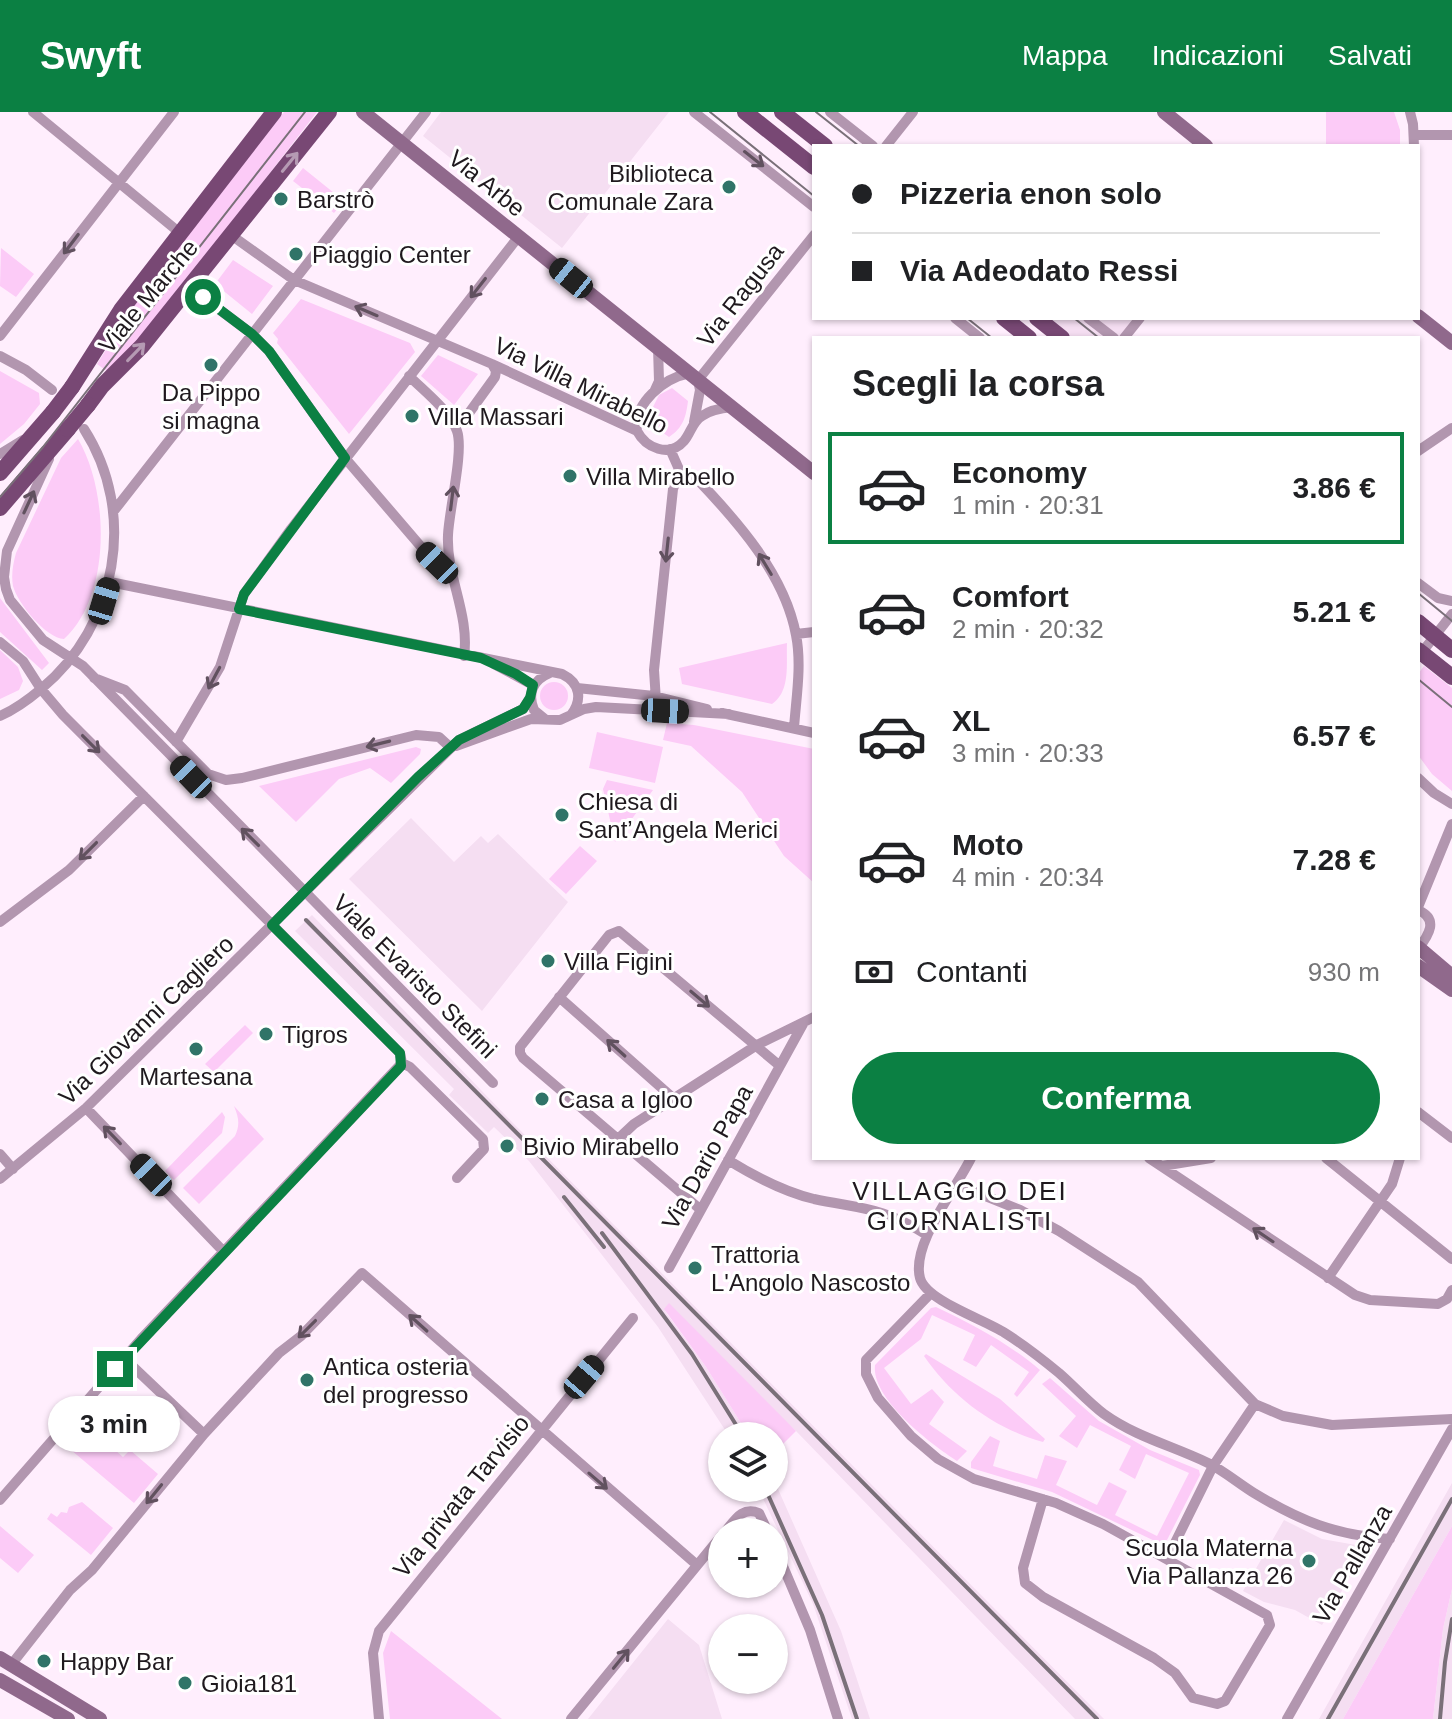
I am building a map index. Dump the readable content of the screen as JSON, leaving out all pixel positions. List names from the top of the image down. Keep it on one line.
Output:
{"streets":{"main road":["Viale Marche"],"street":["Via Arbe","Via Ragusa","Via Villa Mirabello","Viale Evaristo Stefini","Via Giovanni Cagliero","Via Dario Papa","Via privata Tarvisio","Via Pallanza"]},"crossings":[["Via Arbe","Via Ragusa"],["Via Arbe","Via Villa Mirabello"],["Via Ragusa","Via Villa Mirabello"],["Viale Marche","Via Villa Mirabello"],["Viale Marche","Viale Evaristo Stefini"],["Viale Evaristo Stefini","Via Giovanni Cagliero"]],"districts":["VILLAGGIO DEI GIORNALISTI"],"places":["Biblioteca Comunale Zara","Barstrò","Piaggio Center","Da Pippo si magna","Villa Massari","Villa Mirabello","Chiesa di Sant’Angela Merici","Villa Figini","Tigros","Martesana","Casa a Igloo","Bivio Mirabello","Trattoria L'Angolo Nascosto","Antica osteria del progresso","Scuola Materna Via Pallanza 26","Happy Bar","Gioia181"],"page":{"header":"Swyft","nav":["Mappa","Indicazioni","Salvati"],"banner":["Pizzeria enon solo","Via Adeodato Ressi"],"heading":"Scegli la corsa","list":[{"name":"Economy","note":"1 min · 20:31","value":"3.86 €"},{"name":"Comfort","note":"2 min · 20:32","value":"5.21 €"},{"name":"XL","note":"3 min · 20:33","value":"6.57 €"},{"name":"Moto","note":"4 min · 20:34","value":"7.28 €"}],"pay":["Contanti","930 m"],"buttons":"Conferma","bubble":"3 min","map_buttons":["+","−"]}}
